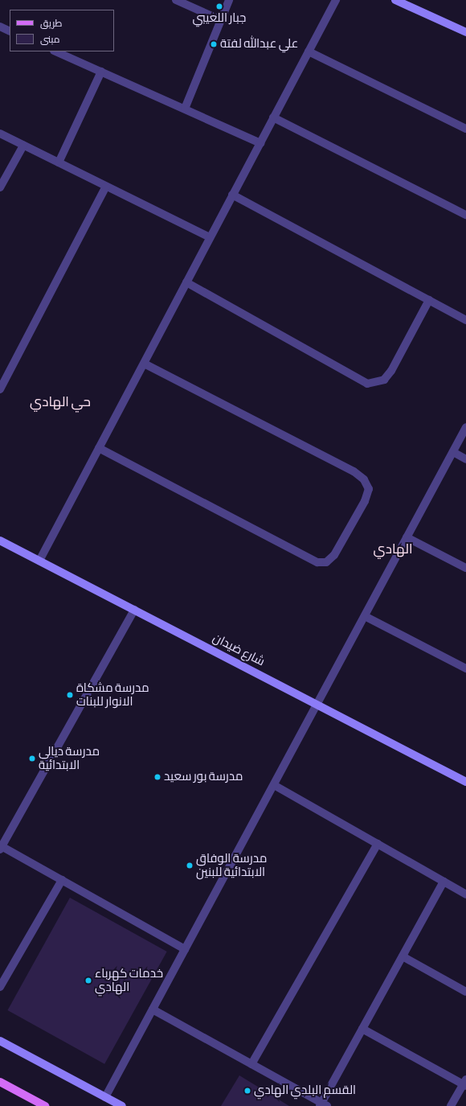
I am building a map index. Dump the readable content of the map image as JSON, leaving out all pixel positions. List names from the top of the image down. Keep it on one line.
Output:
{"streets":{"street":["شارع ضيدان"]},"districts":["حي الهادي","الهادي"],"places":["جبار اللعيبي","علي عبدالله لفتة","مدرسة مشكاة الانوار للبنات","مدرسة ديالى الابتدائية","مدرسة بور سعيد","مدرسة الوفاق الابتدائية للبنين","خدمات كهرباء الهادي","القسم البلدي الهادي"],"legend":["طريق","مبنى"]}
